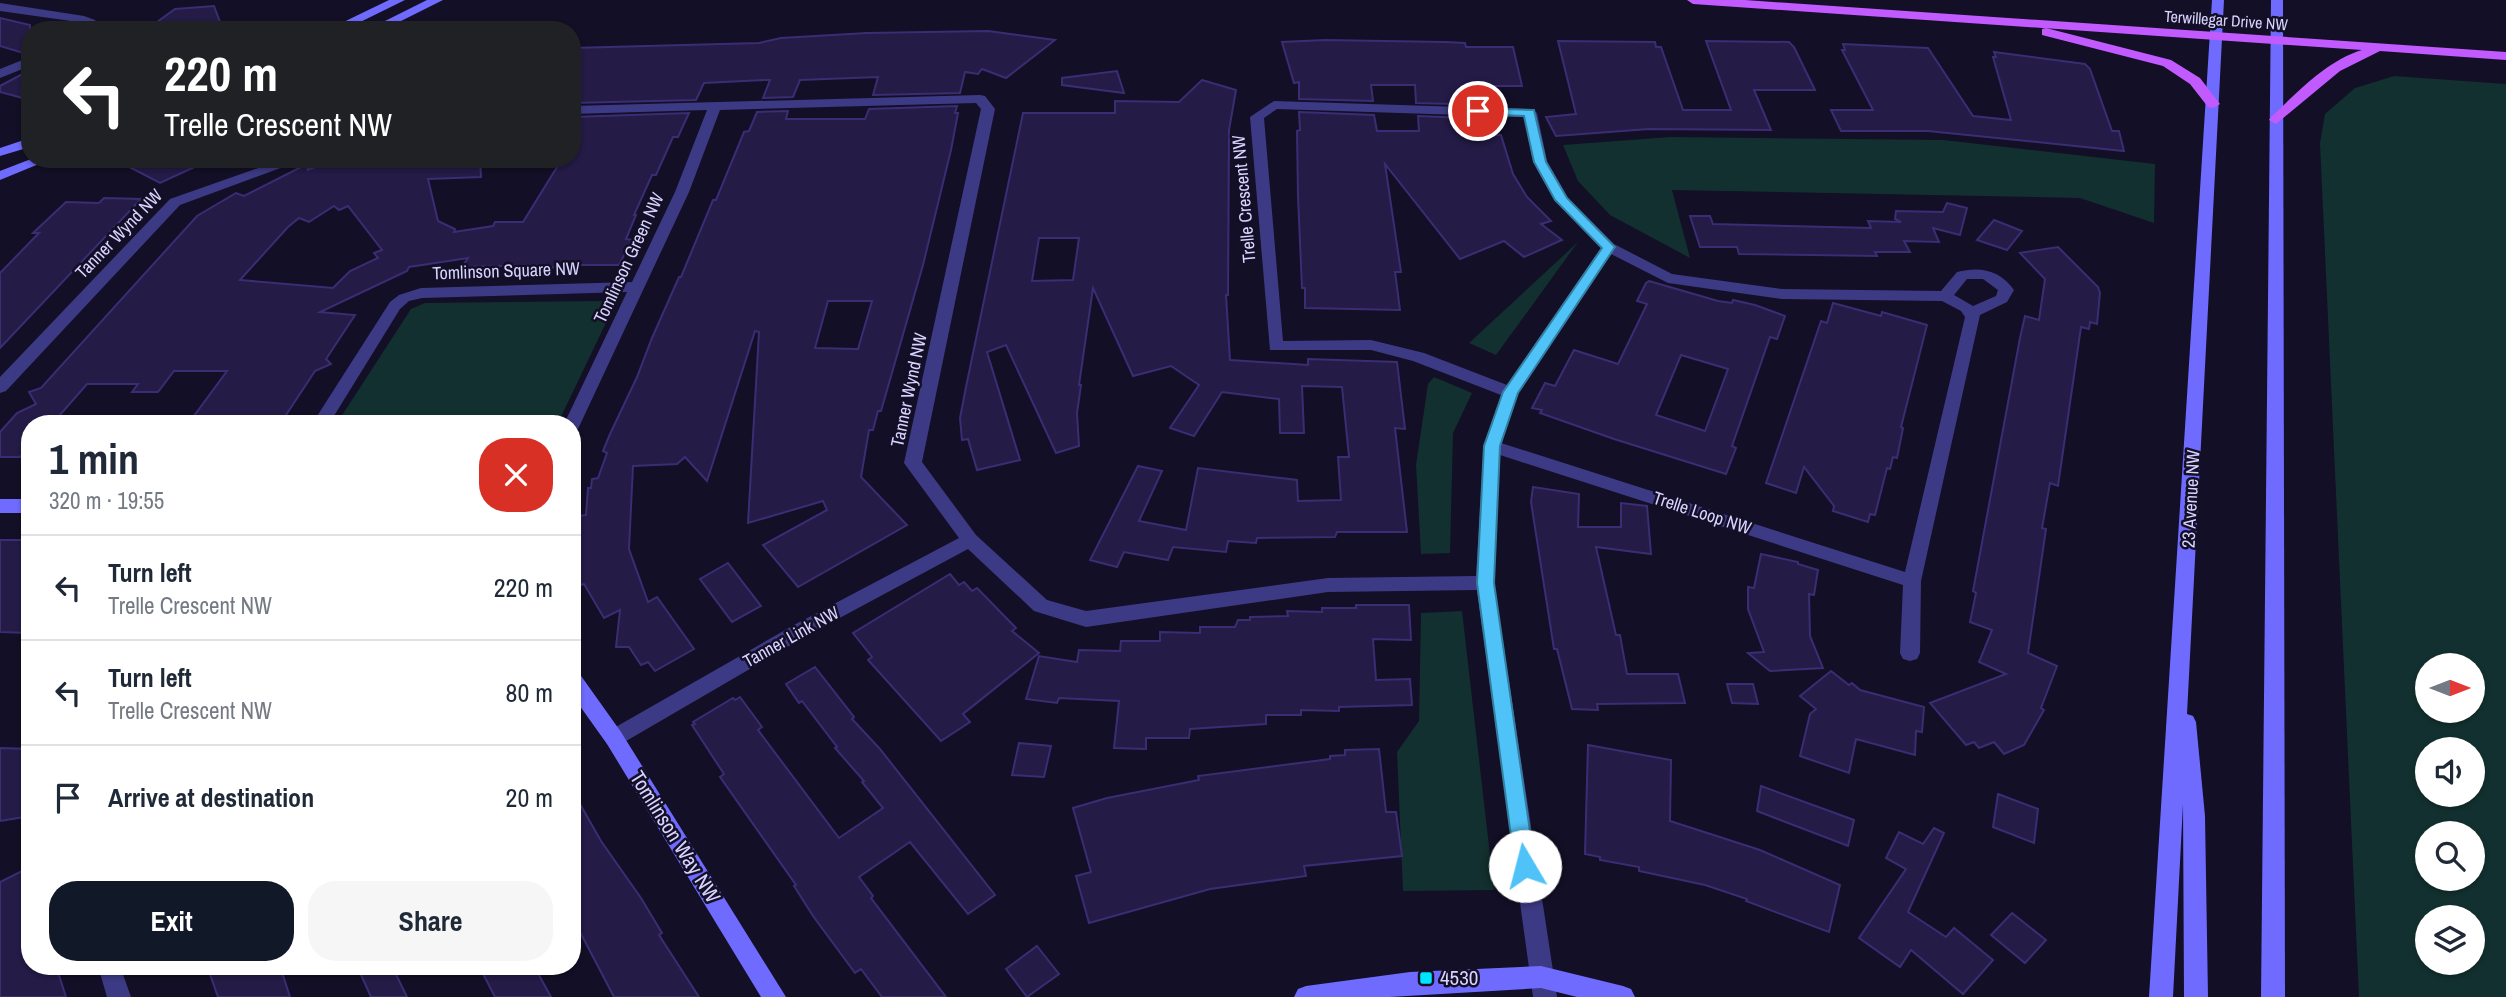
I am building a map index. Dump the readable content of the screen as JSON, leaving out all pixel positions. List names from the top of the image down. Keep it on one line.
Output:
{"streets":{"main road":["Terwillegar Drive NW","23 Avenue NW","Tomlinson Way NW"],"street":["Trelle Crescent NW","Tanner Wynd NW","Tomlinson Green NW","Tomlinson Square NW","Trelle Loop NW","Tanner Link NW"]},"crossings":[["Terwillegar Drive NW","23 Avenue NW"],["Tanner Wynd NW","Tomlinson Green NW"],["Tanner Wynd NW","Tanner Link NW"],["Tomlinson Green NW","Tomlinson Square NW"],["Tanner Link NW","Tomlinson Way NW"]],"places":{"transit":["4530"]},"north":"right","page":{"turn":["220 m","Trelle Crescent NW"],"heading":["1 min","320 m · 19:55"],"list":[{"name":"Turn left","note":"Trelle Crescent NW","value":"220 m"},{"name":"Turn left","note":"Trelle Crescent NW","value":"80 m"},{"name":"Arrive at destination","value":"20 m"}],"buttons":["Exit","Share"]}}
